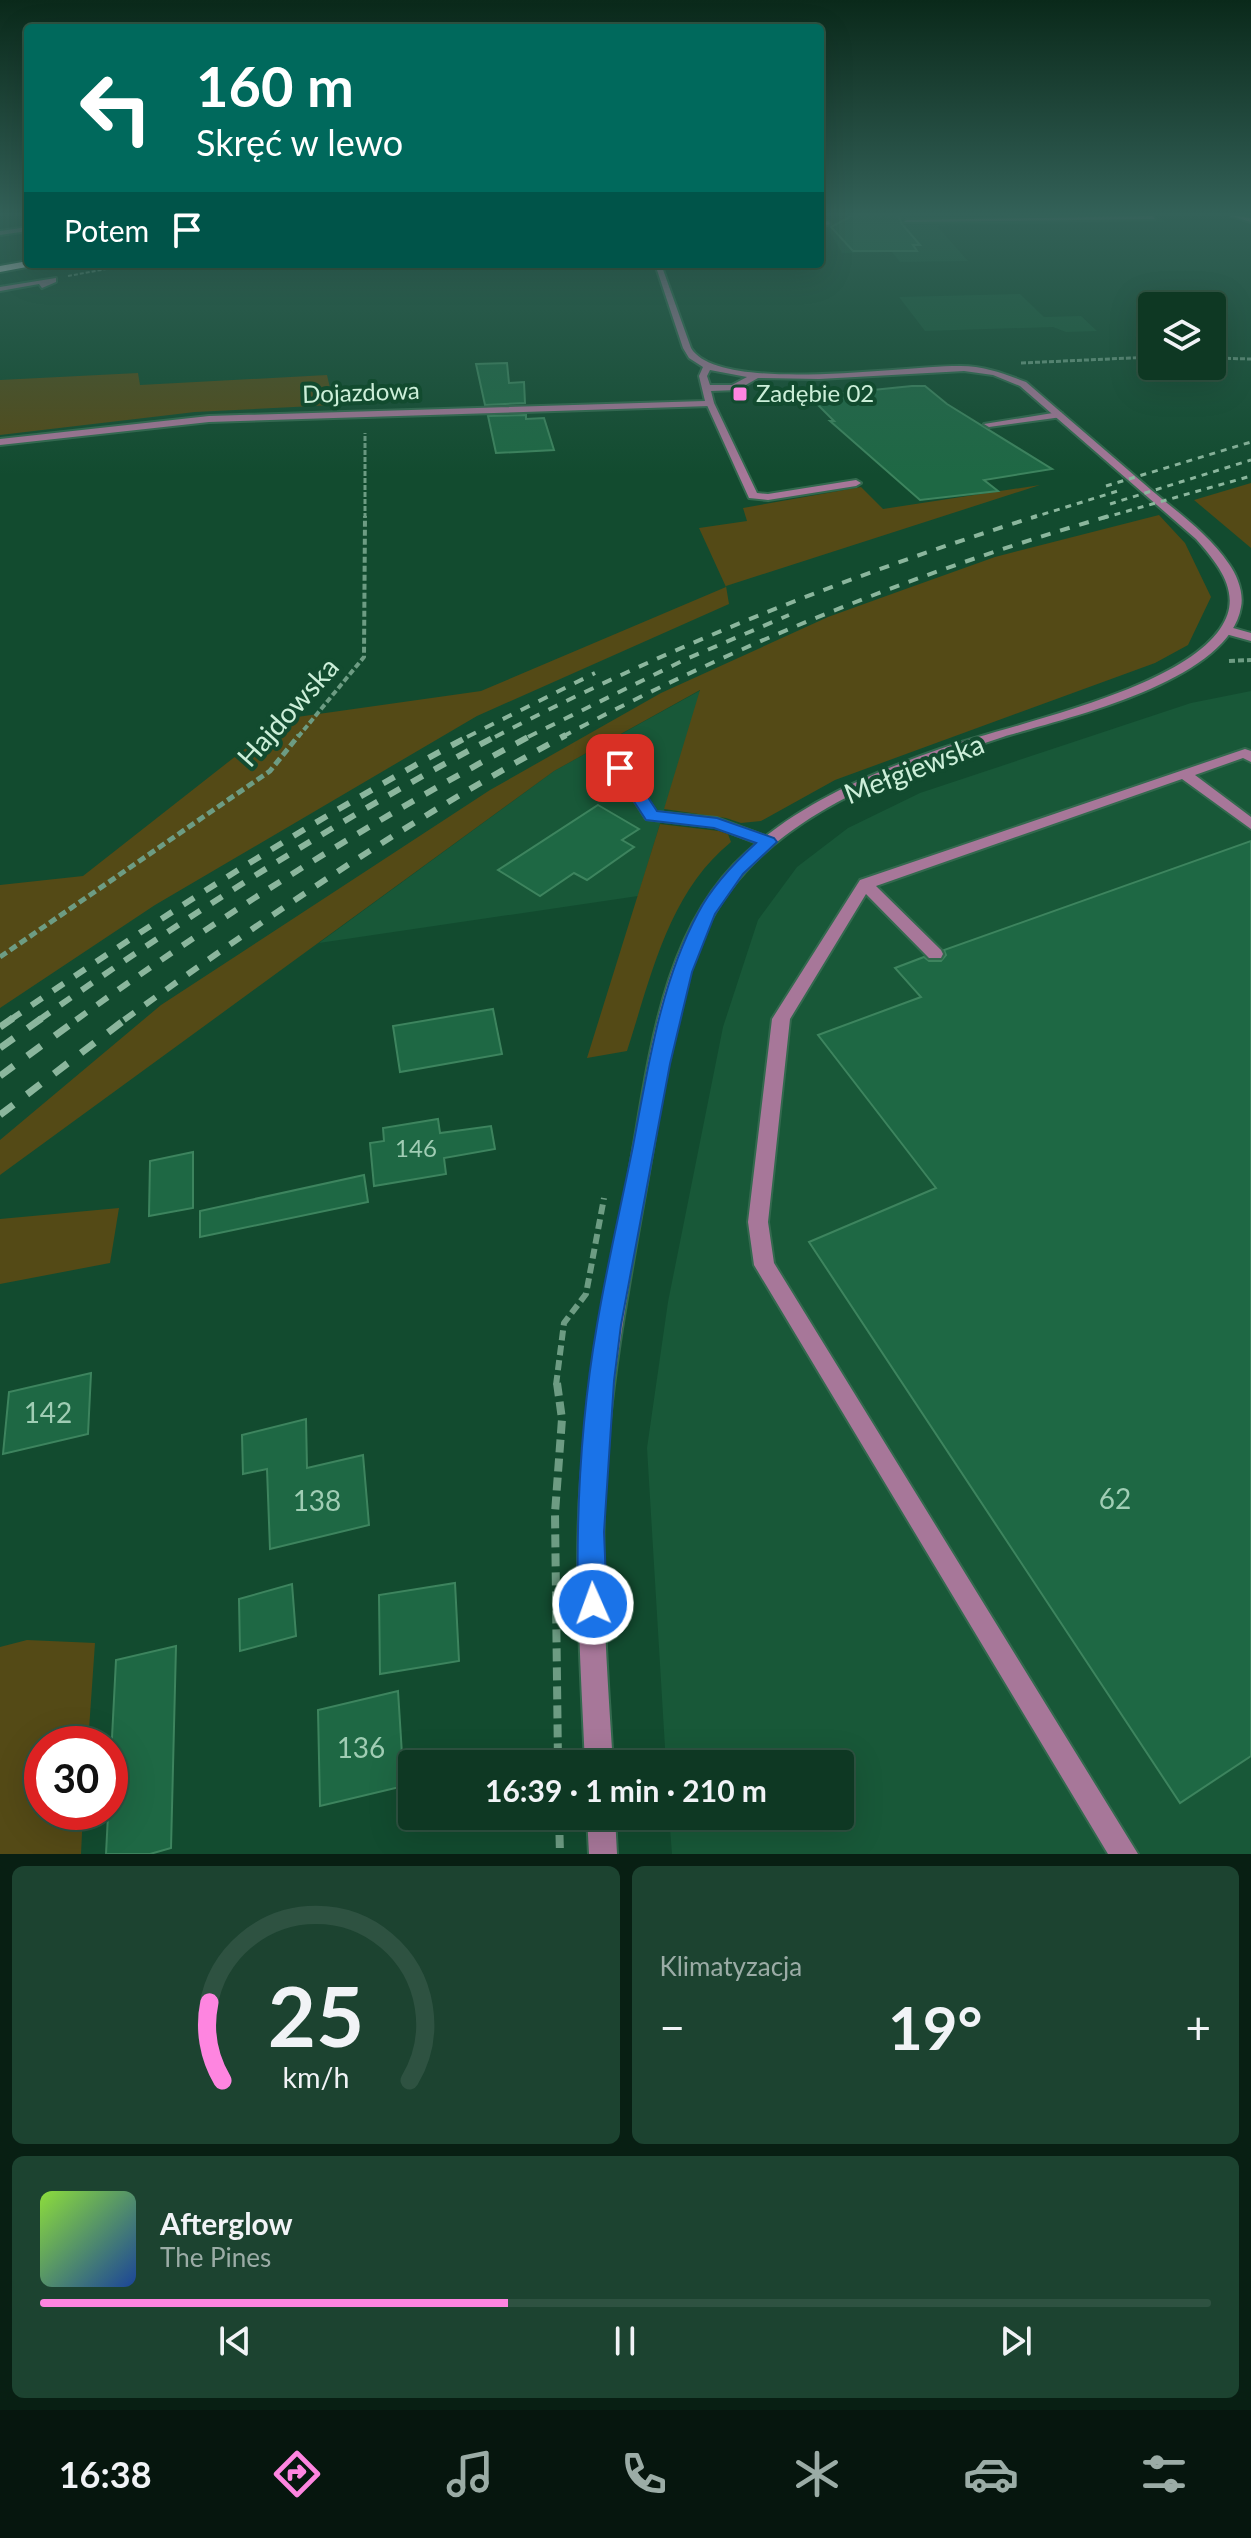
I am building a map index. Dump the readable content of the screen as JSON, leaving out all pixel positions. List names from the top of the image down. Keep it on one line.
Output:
{"streets":{"street":["Dojazdowa","Mełgiewska"],"path":["Hajdowska"]},"crossings":[["Dojazdowa","Hajdowska"]],"places":{"transit":["Zadębie 02"]},"house_numbers":["146","142","62","138","136"],"page":{"turn":["160 m","Skręć w lewo"],"then":"Potem","limit":"30","trip":"16:39 · 1 min · 210 m","tile":"Klimatyzacja","heat":["−","19°","+"],"song":["Afterglow","The Pines"],"tabs":"16:38","gauge":["25","km/h"]}}
